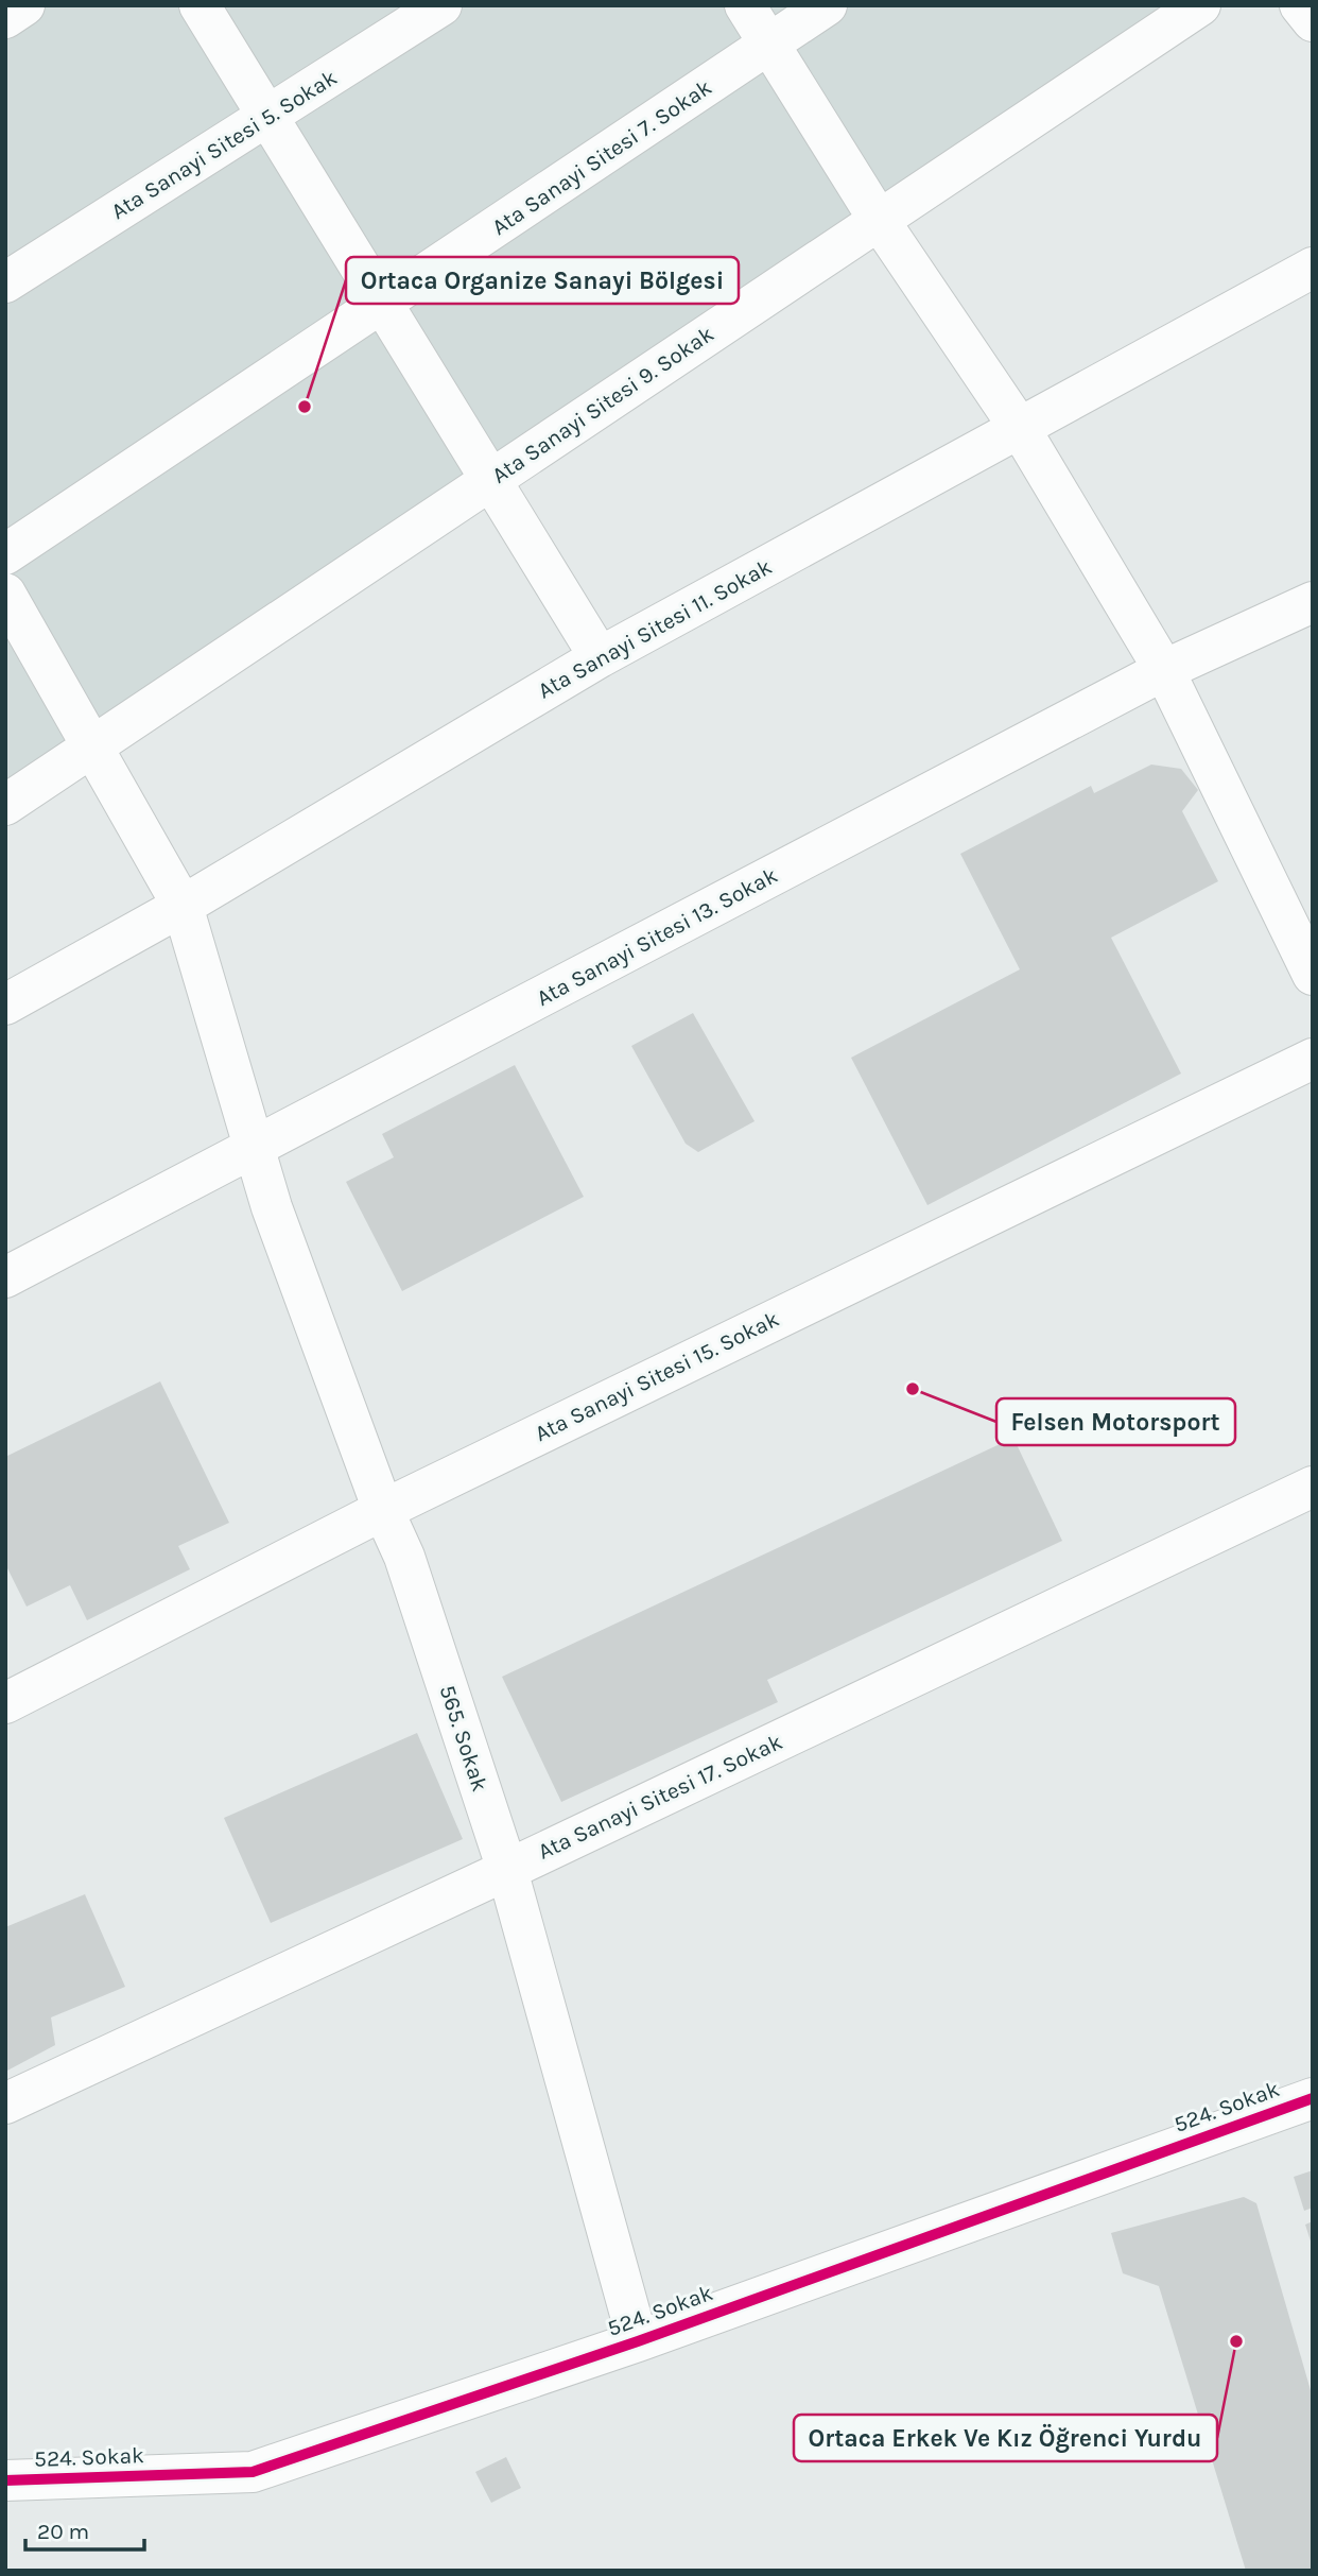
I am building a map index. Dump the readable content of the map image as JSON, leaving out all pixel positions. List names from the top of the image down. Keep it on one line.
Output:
{"streets":{"street":["Ata Sanayi Sitesi 5. Sokak","Ata Sanayi Sitesi 7. Sokak","Ata Sanayi Sitesi 9. Sokak","Ata Sanayi Sitesi 11. Sokak","Ata Sanayi Sitesi 13. Sokak","Ata Sanayi Sitesi 15. Sokak","565. Sokak","Ata Sanayi Sitesi 17. Sokak","524. Sokak"]},"crossings":[["Ata Sanayi Sitesi 9. Sokak","565. Sokak"],["Ata Sanayi Sitesi 11. Sokak","565. Sokak"],["Ata Sanayi Sitesi 13. Sokak","565. Sokak"],["Ata Sanayi Sitesi 15. Sokak","565. Sokak"],["565. Sokak","Ata Sanayi Sitesi 17. Sokak"],["565. Sokak","524. Sokak"]],"places":["Ortaca Organize Sanayi Bölgesi","Felsen Motorsport","Ortaca Erkek Ve Kız Öğrenci Yurdu"],"scale_bar":"20 m"}
